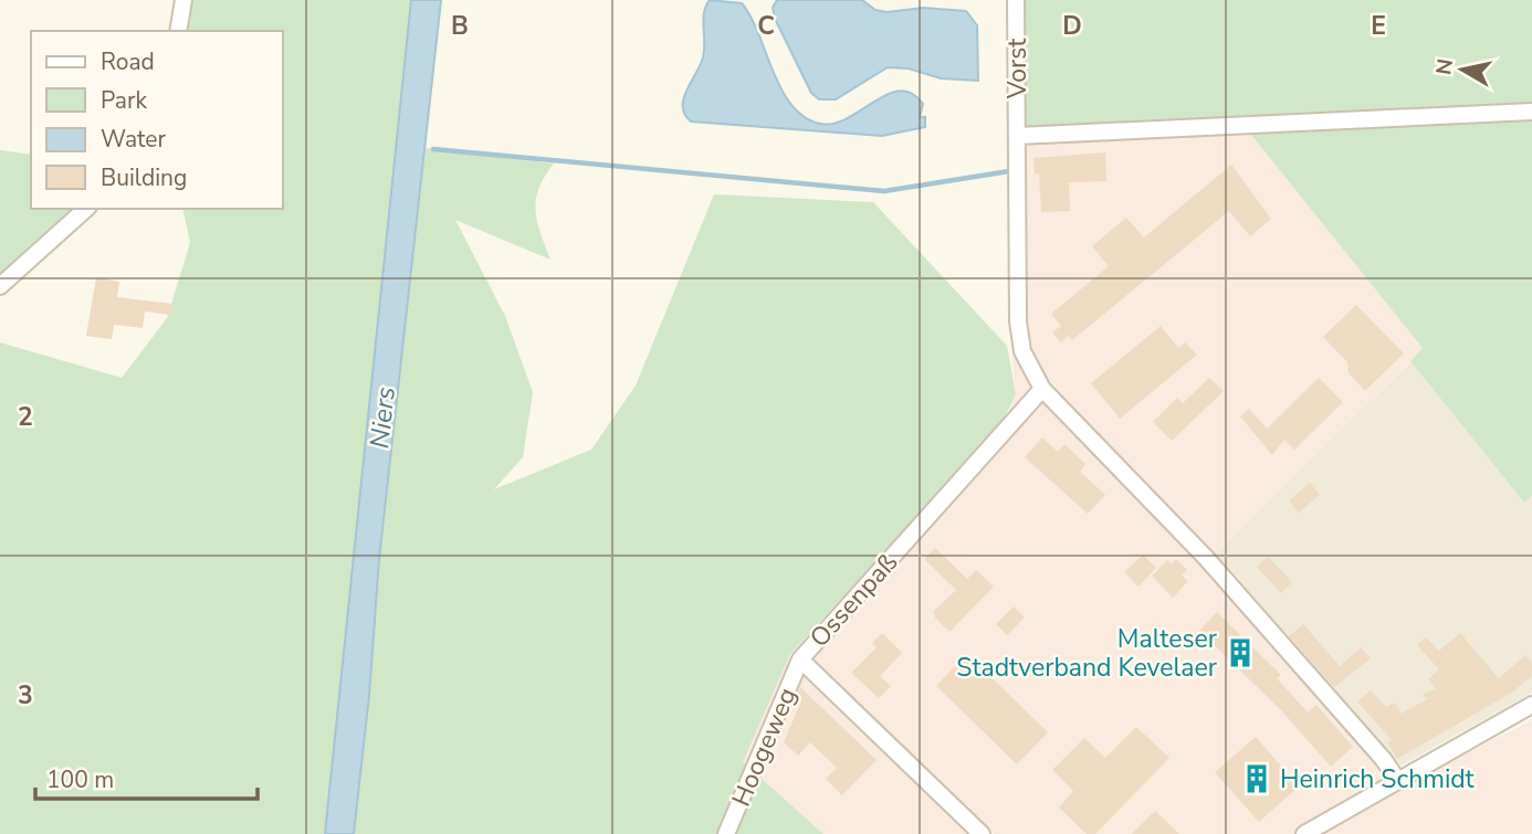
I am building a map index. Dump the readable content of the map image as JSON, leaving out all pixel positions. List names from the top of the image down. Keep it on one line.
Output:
{"streets":{"street":["Vorst","Ossenpaß","Hoogeweg"]},"crossings":[["Ossenpaß","Hoogeweg"]],"water":["Niers"],"places":{"building":["Malteser Stadtverband Kevelaer","Heinrich Schmidt"]},"legend":["Road","Park","Water","Building"],"scale_bar":"100 m","north":"left","grid":{"columns":["B","C","D","E"],"rows":["2","3"]}}
